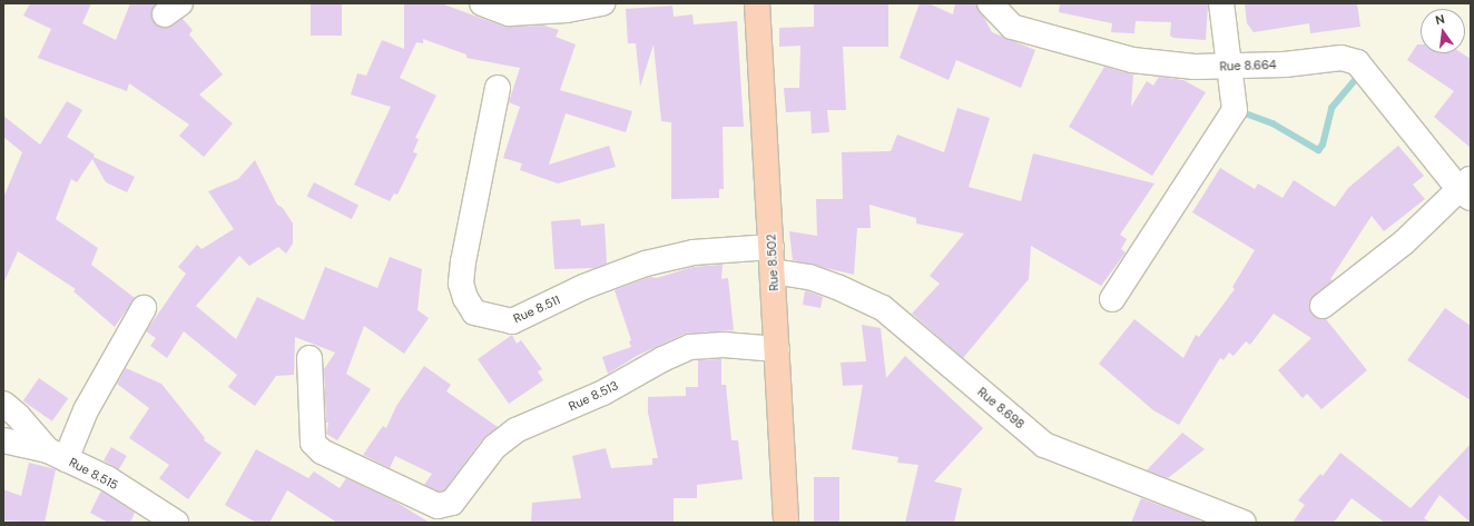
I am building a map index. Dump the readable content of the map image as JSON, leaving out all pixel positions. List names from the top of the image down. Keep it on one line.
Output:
{"streets":{"main road":["Rue 8.502"],"street":["Rue 8.664","Rue 8.511","Rue 8.513","Rue 8.698","Rue 8.515"]},"crossings":[["Rue 8.502","Rue 8.511"],["Rue 8.502","Rue 8.513"],["Rue 8.502","Rue 8.698"]],"north":"top"}
